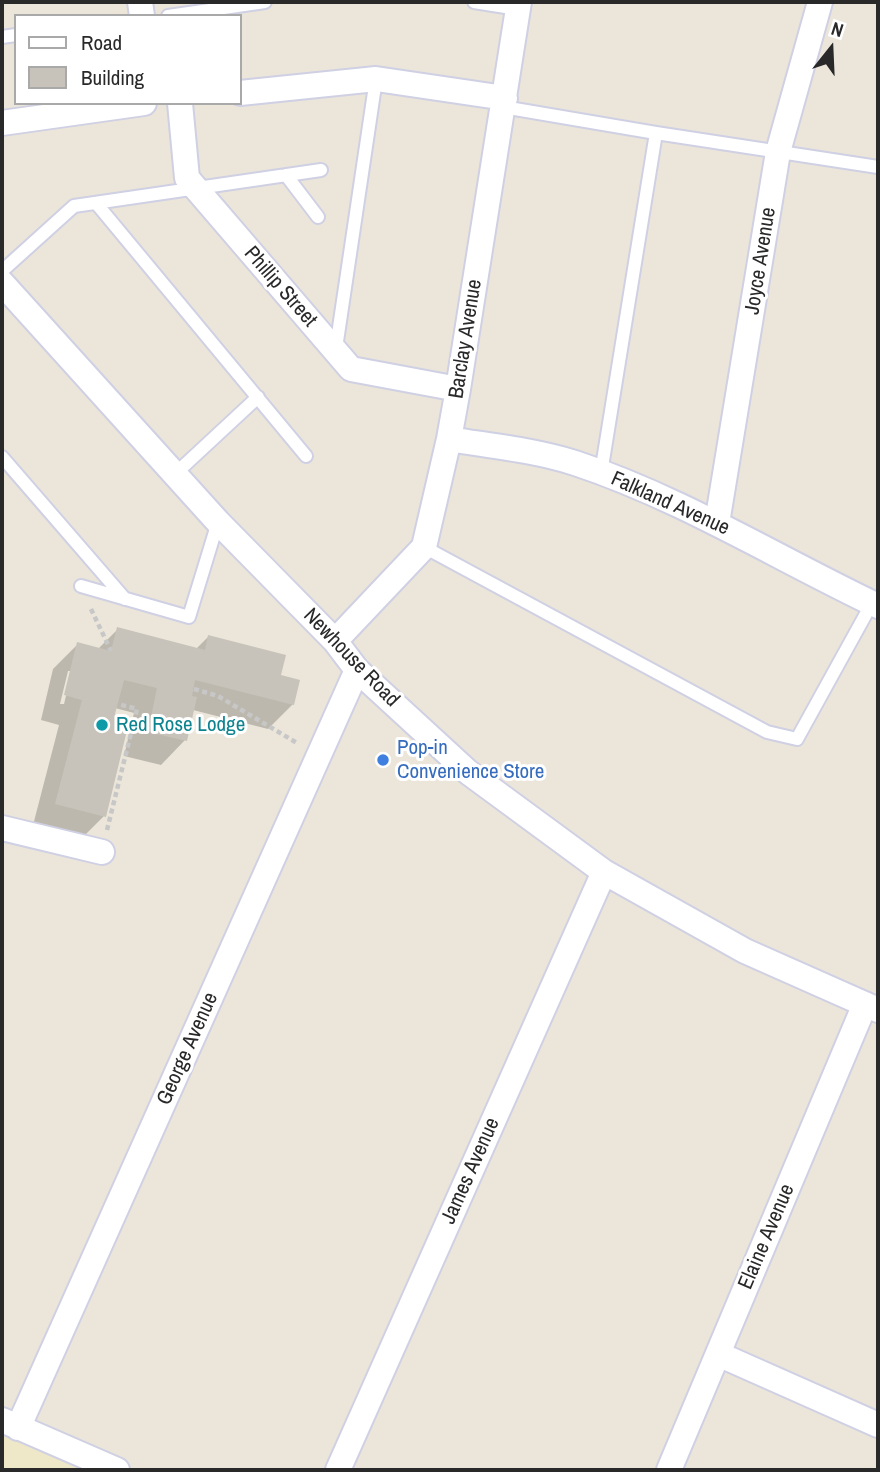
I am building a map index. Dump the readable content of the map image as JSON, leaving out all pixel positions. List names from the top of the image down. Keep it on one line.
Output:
{"streets":{"street":["Joyce Avenue","Phillip Street","Barclay Avenue","Falkland Avenue","Newhouse Road","George Avenue","James Avenue","Elaine Avenue"]},"crossings":[["Joyce Avenue","Falkland Avenue"],["Phillip Street","Barclay Avenue"],["Barclay Avenue","Falkland Avenue"],["Newhouse Road","George Avenue"],["Newhouse Road","James Avenue"],["Newhouse Road","Elaine Avenue"]],"places":["Red Rose Lodge","Pop-in Convenience Store"],"legend":["Road","Building"],"north":"top"}
